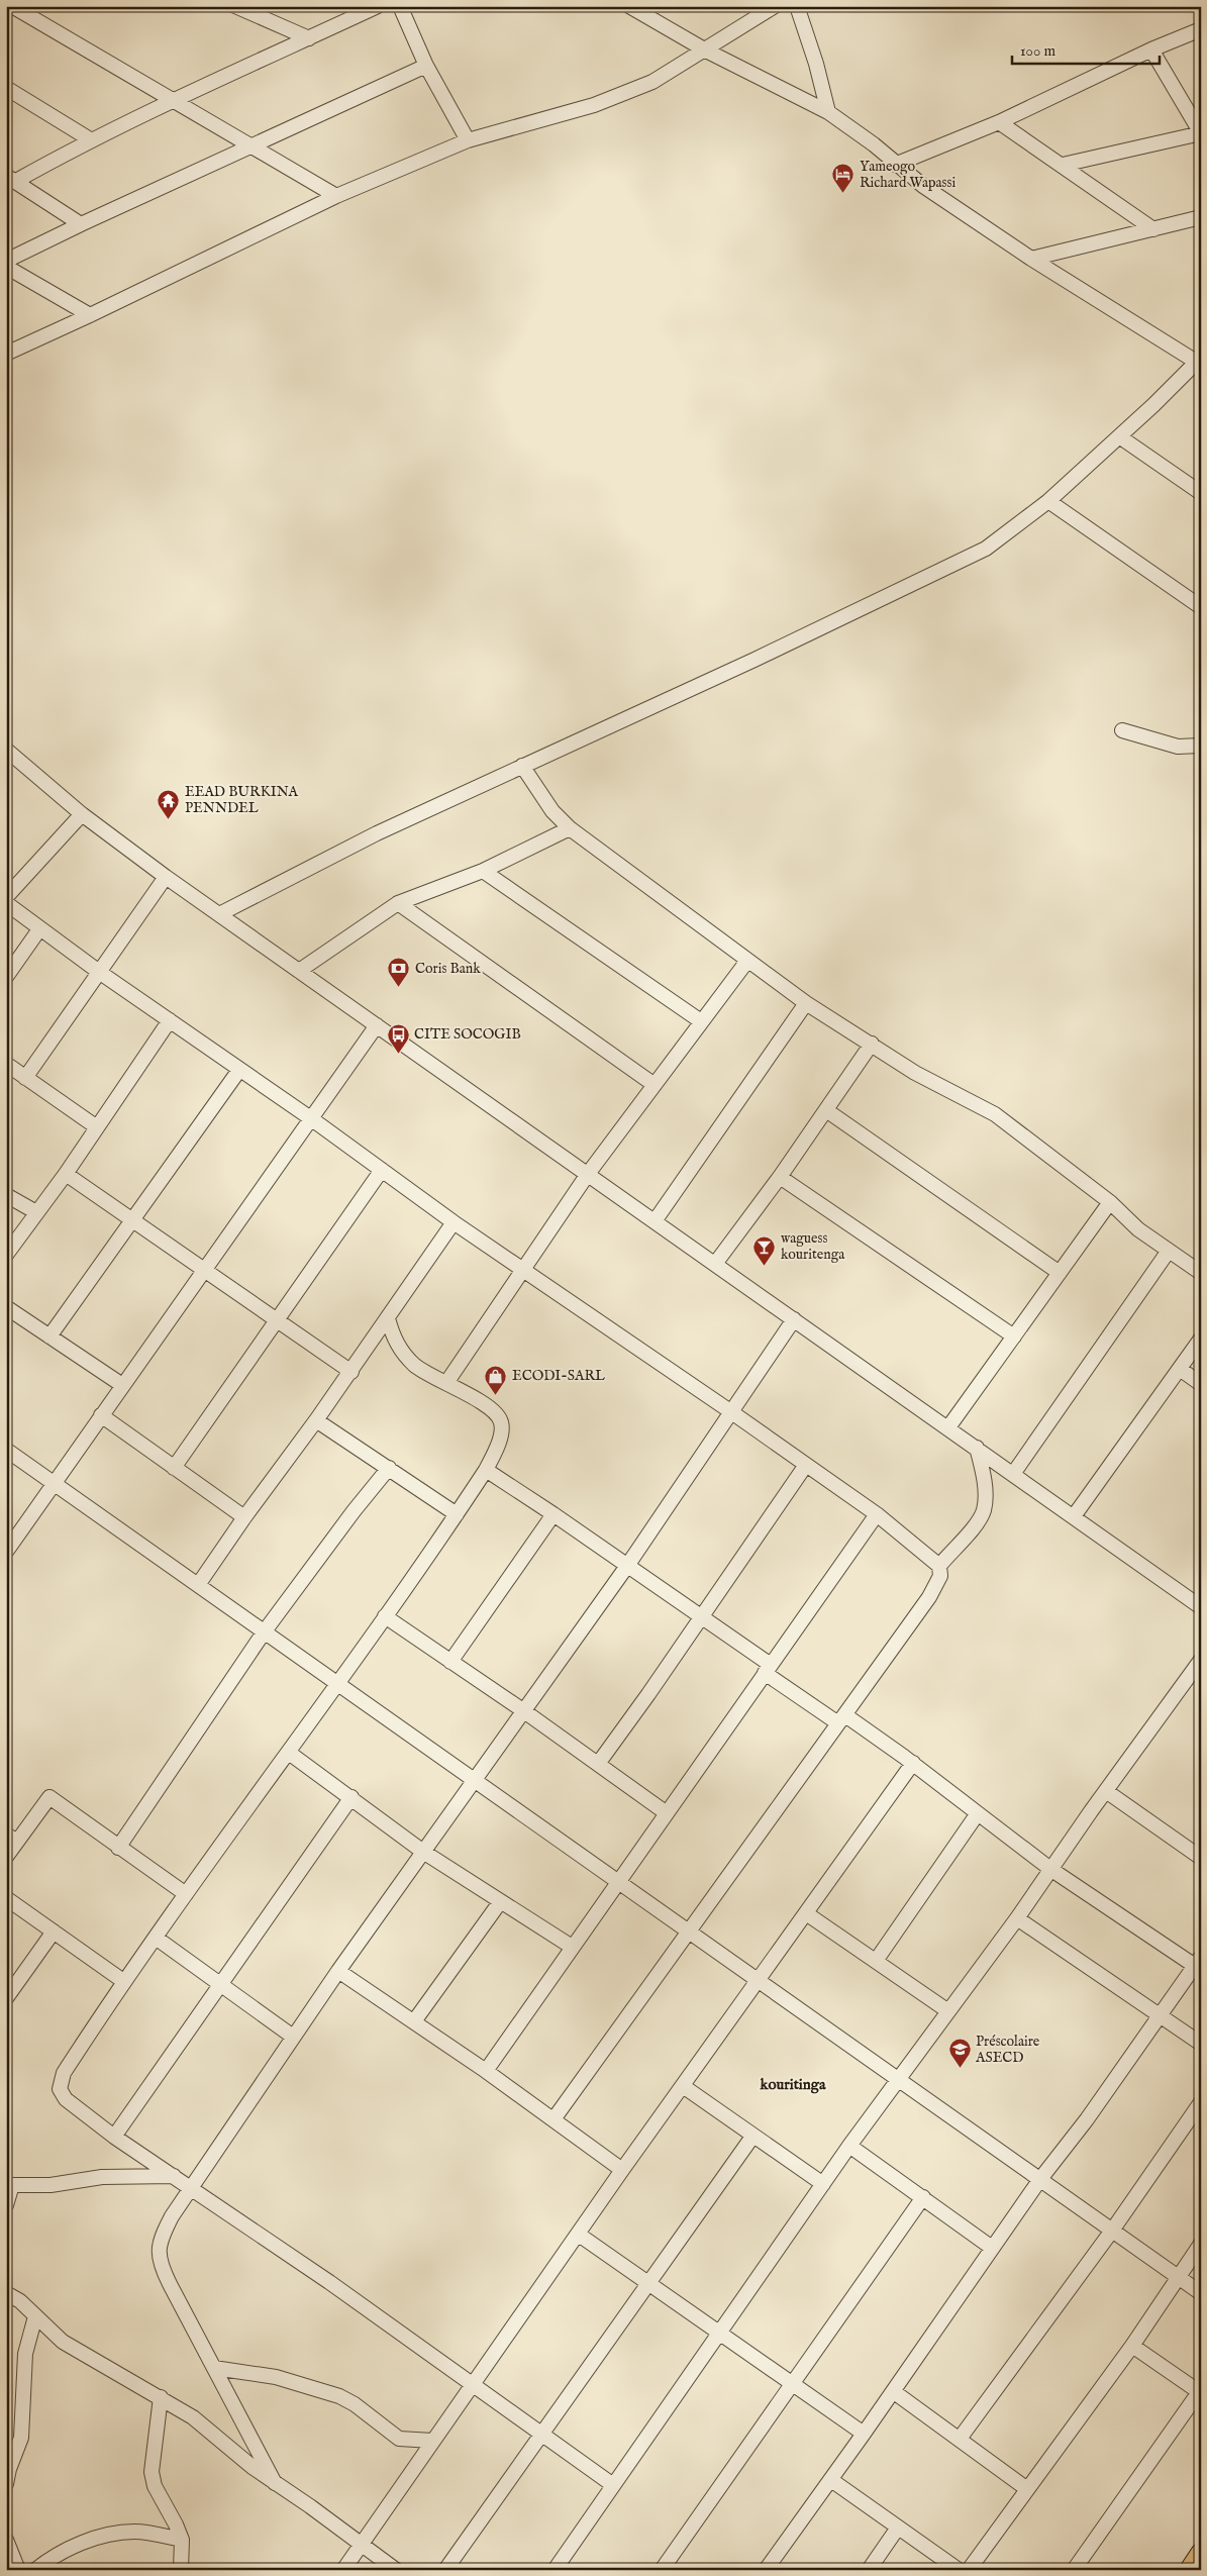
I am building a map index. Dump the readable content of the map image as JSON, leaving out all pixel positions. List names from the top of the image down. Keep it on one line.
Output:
{"districts":["kouritinga"],"places":{"hotel":["Yameogo Richard Wapassi"],"temple":["EEAD BURKINA PENNDEL"],"bank":["Coris Bank"],"bus stop":["CITE SOCOGIB"],"bar":["waguess kouritenga"],"shop":["ECODI-SARL"],"school or university":["Préscolaire ASECD"]},"scale_bar":"100 m"}
